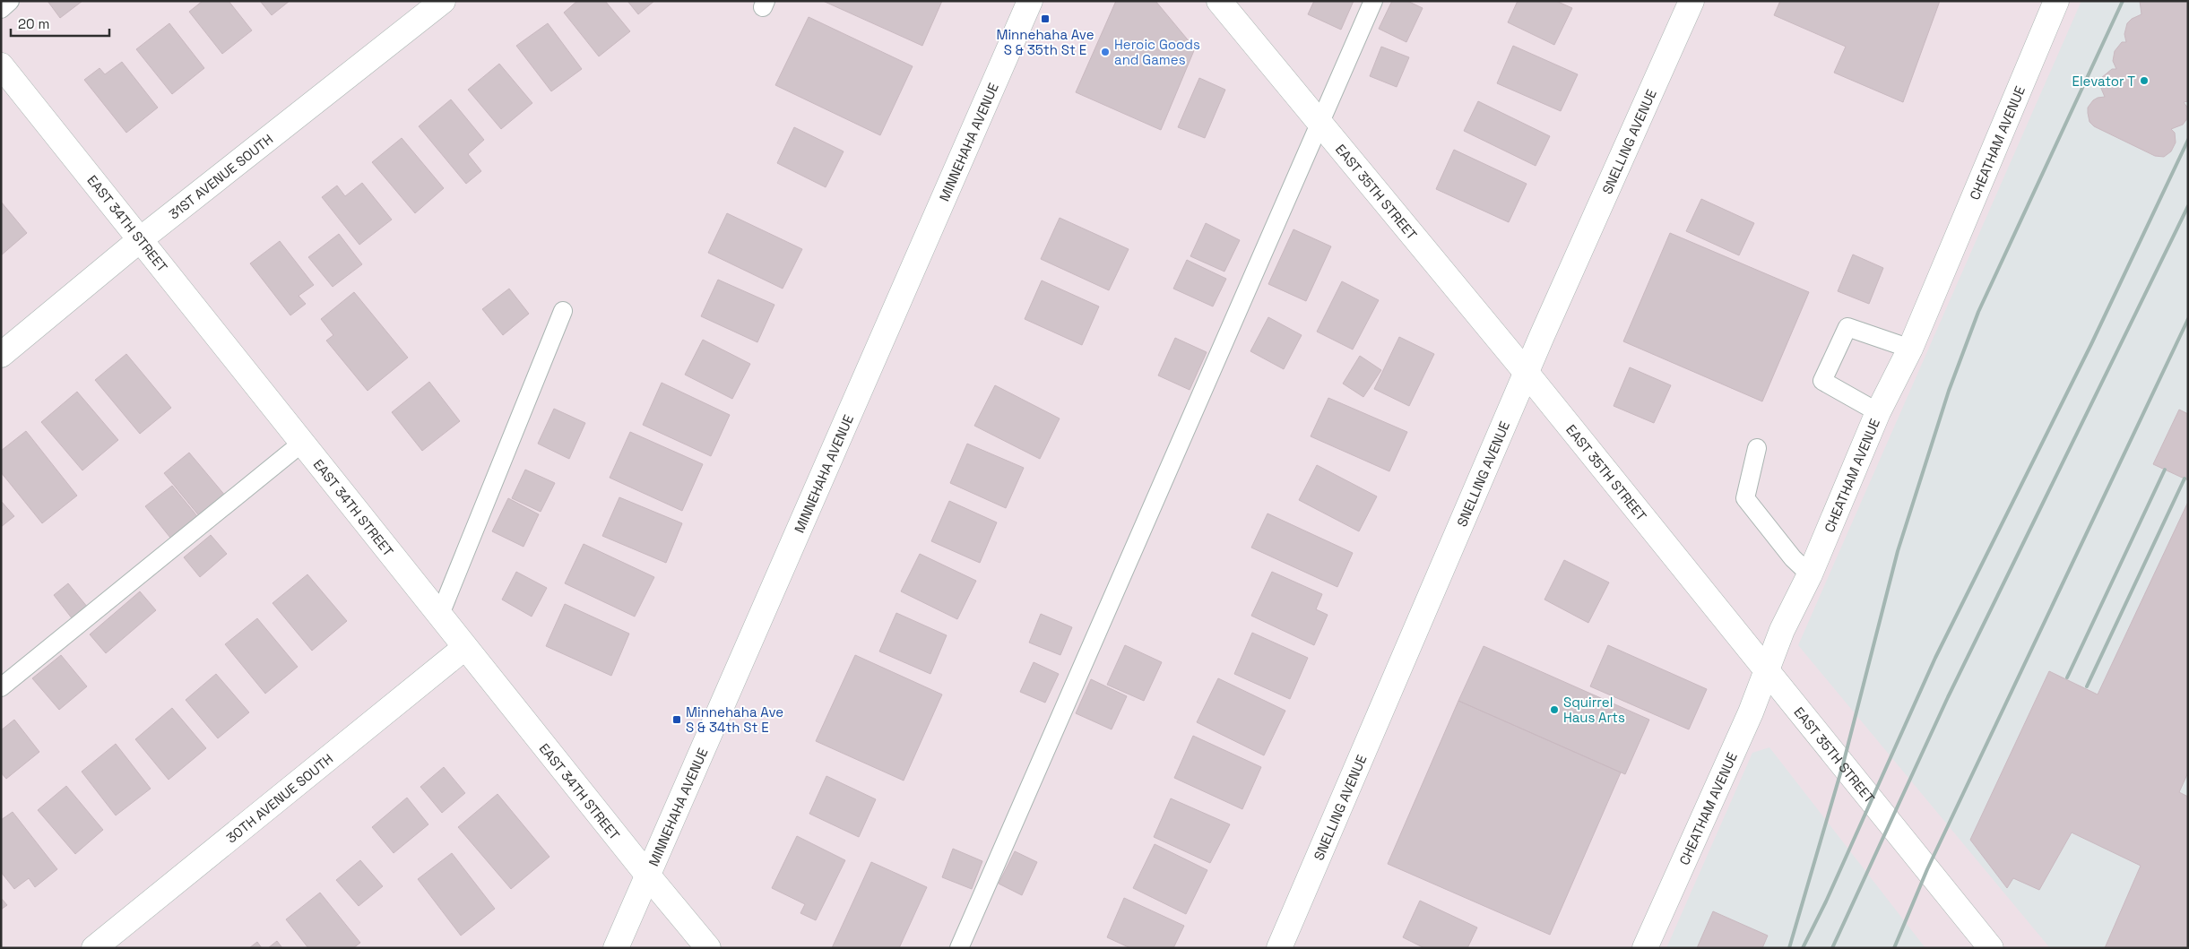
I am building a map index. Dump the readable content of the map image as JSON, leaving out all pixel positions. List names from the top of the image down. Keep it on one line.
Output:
{"streets":{"street":["MINNEHAHA AVENUE","SNELLING AVENUE","CHEATHAM AVENUE","31ST AVENUE SOUTH","EAST 35TH STREET","EAST 34TH STREET","30TH AVENUE SOUTH"]},"crossings":[["MINNEHAHA AVENUE","EAST 34TH STREET"],["SNELLING AVENUE","EAST 35TH STREET"],["CHEATHAM AVENUE","EAST 35TH STREET"],["31ST AVENUE SOUTH","EAST 34TH STREET"],["EAST 34TH STREET","30TH AVENUE SOUTH"]],"places":{"transit":["Minnehaha Ave S & 35th St E","Minnehaha Ave S & 34th St E"],"other":["Heroic Goods and Games","Elevator T","Squirrel Haus Arts"]},"scale_bar":"20 m"}
